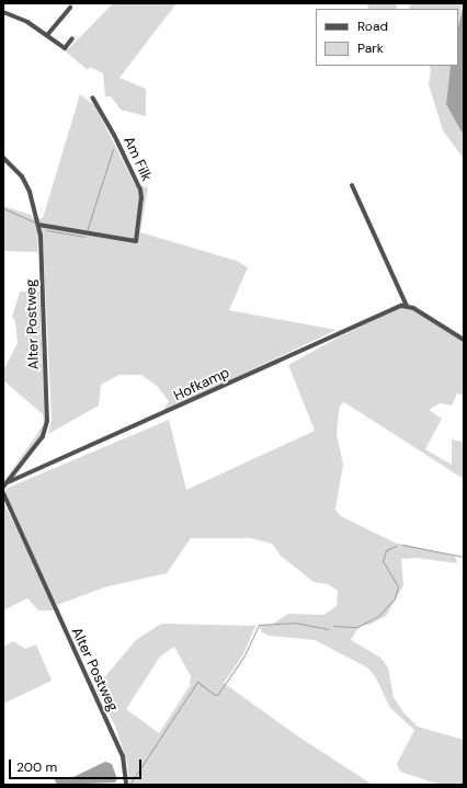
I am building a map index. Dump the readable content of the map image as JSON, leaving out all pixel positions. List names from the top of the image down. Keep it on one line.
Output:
{"streets":{"street":["Am Filk","Alter Postweg","Hofkamp"]},"crossings":[["Am Filk","Alter Postweg"],["Alter Postweg","Hofkamp"]],"legend":["Road","Park"],"scale_bar":"200 m"}
